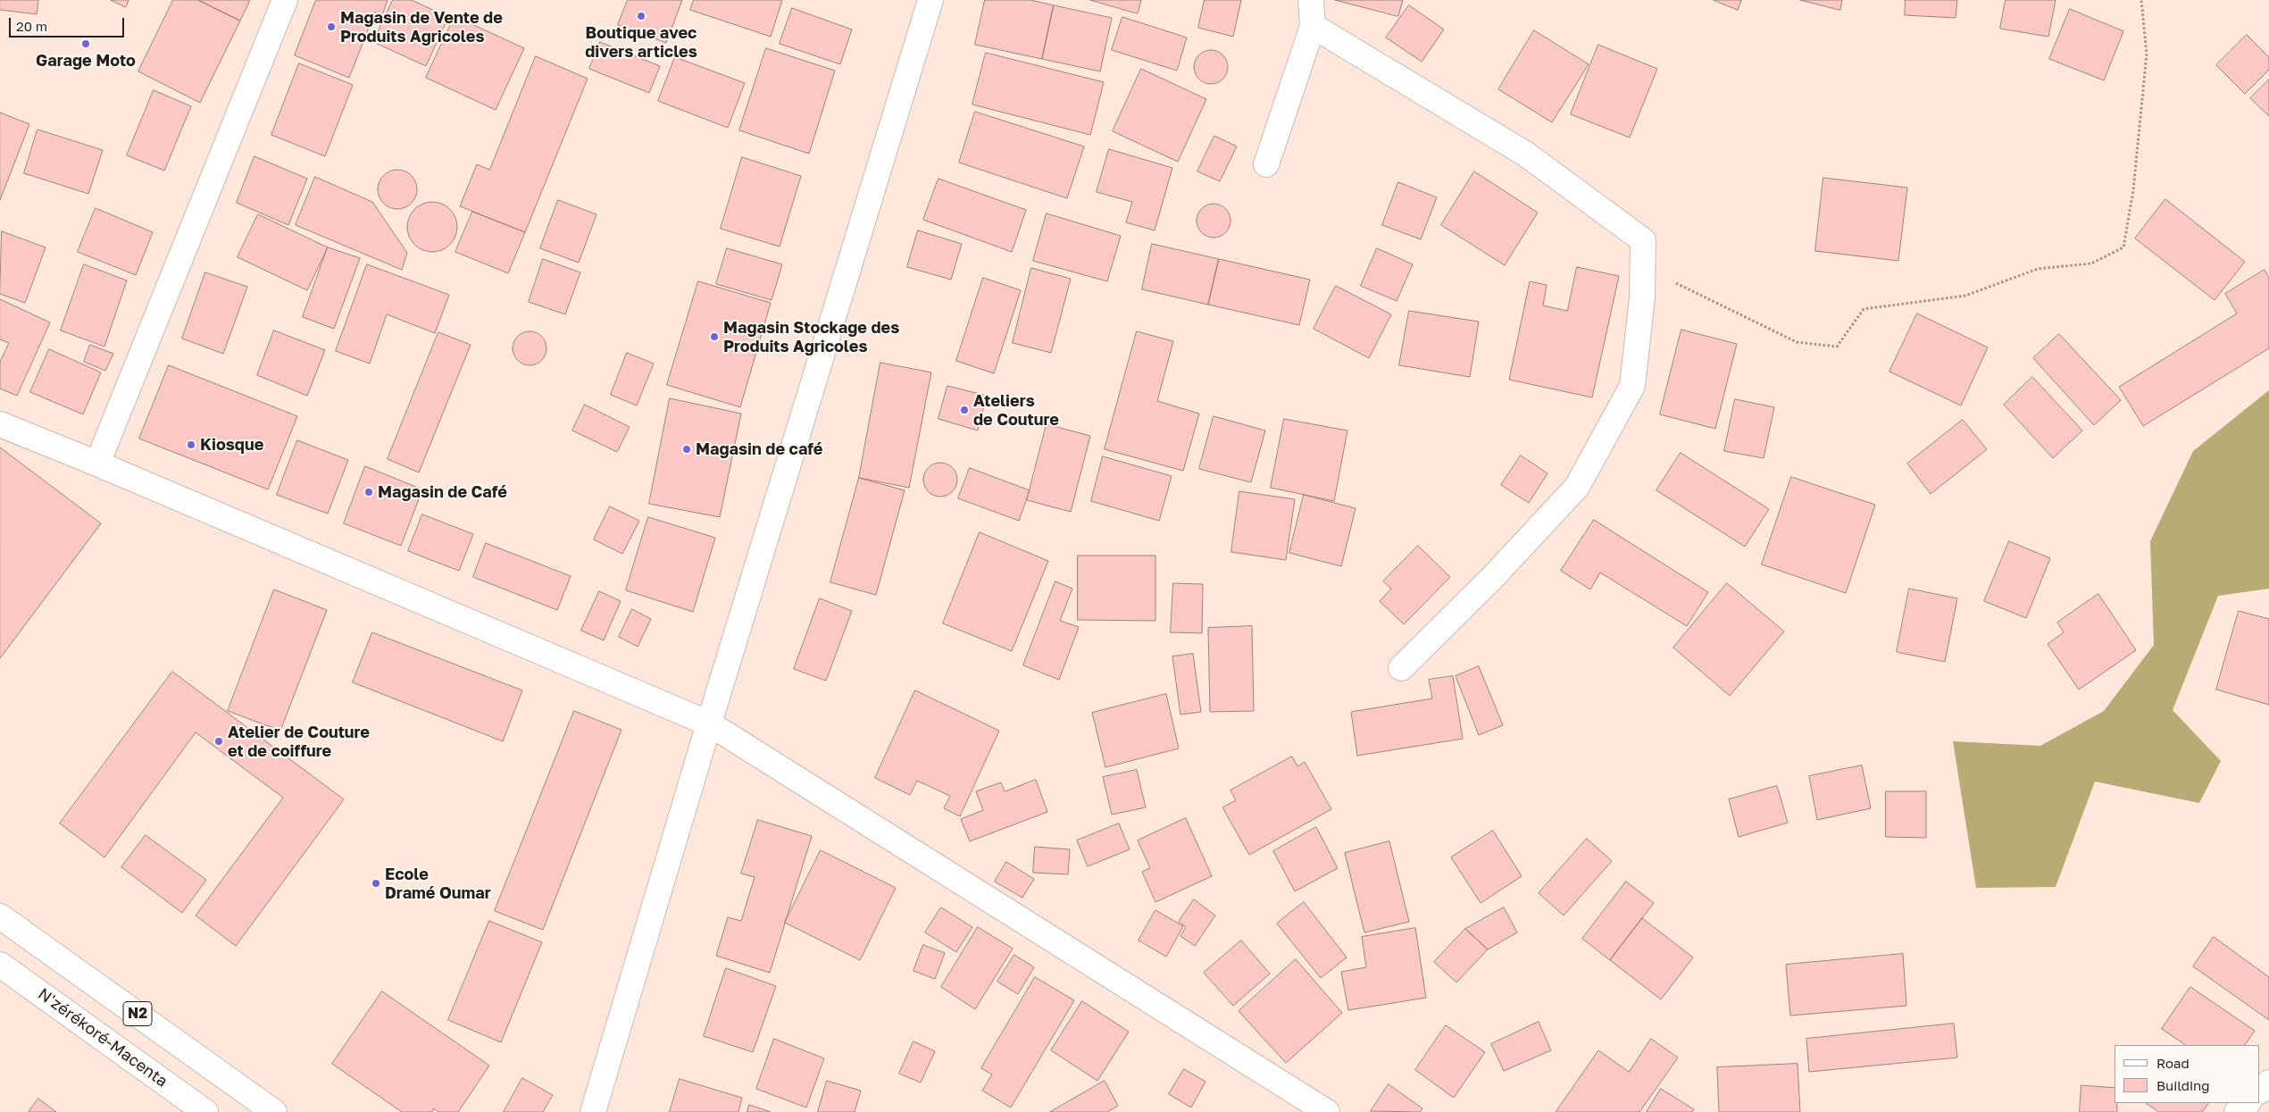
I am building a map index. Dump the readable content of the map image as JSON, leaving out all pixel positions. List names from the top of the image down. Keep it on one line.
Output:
{"streets":{"main road":["N2","N'zérékoré-Macenta"]},"places":["Boutique avec divers articles","Magasin de Vente de Produits Agricoles","Garage Moto","Magasin Stockage des Produits Agricoles","Ateliers de Couture","Kiosque","Magasin de café","Magasin de Café","Atelier de Couture et de coiffure","Ecole Dramé Oumar"],"legend":["Road","Building"],"scale_bar":"20 m"}
